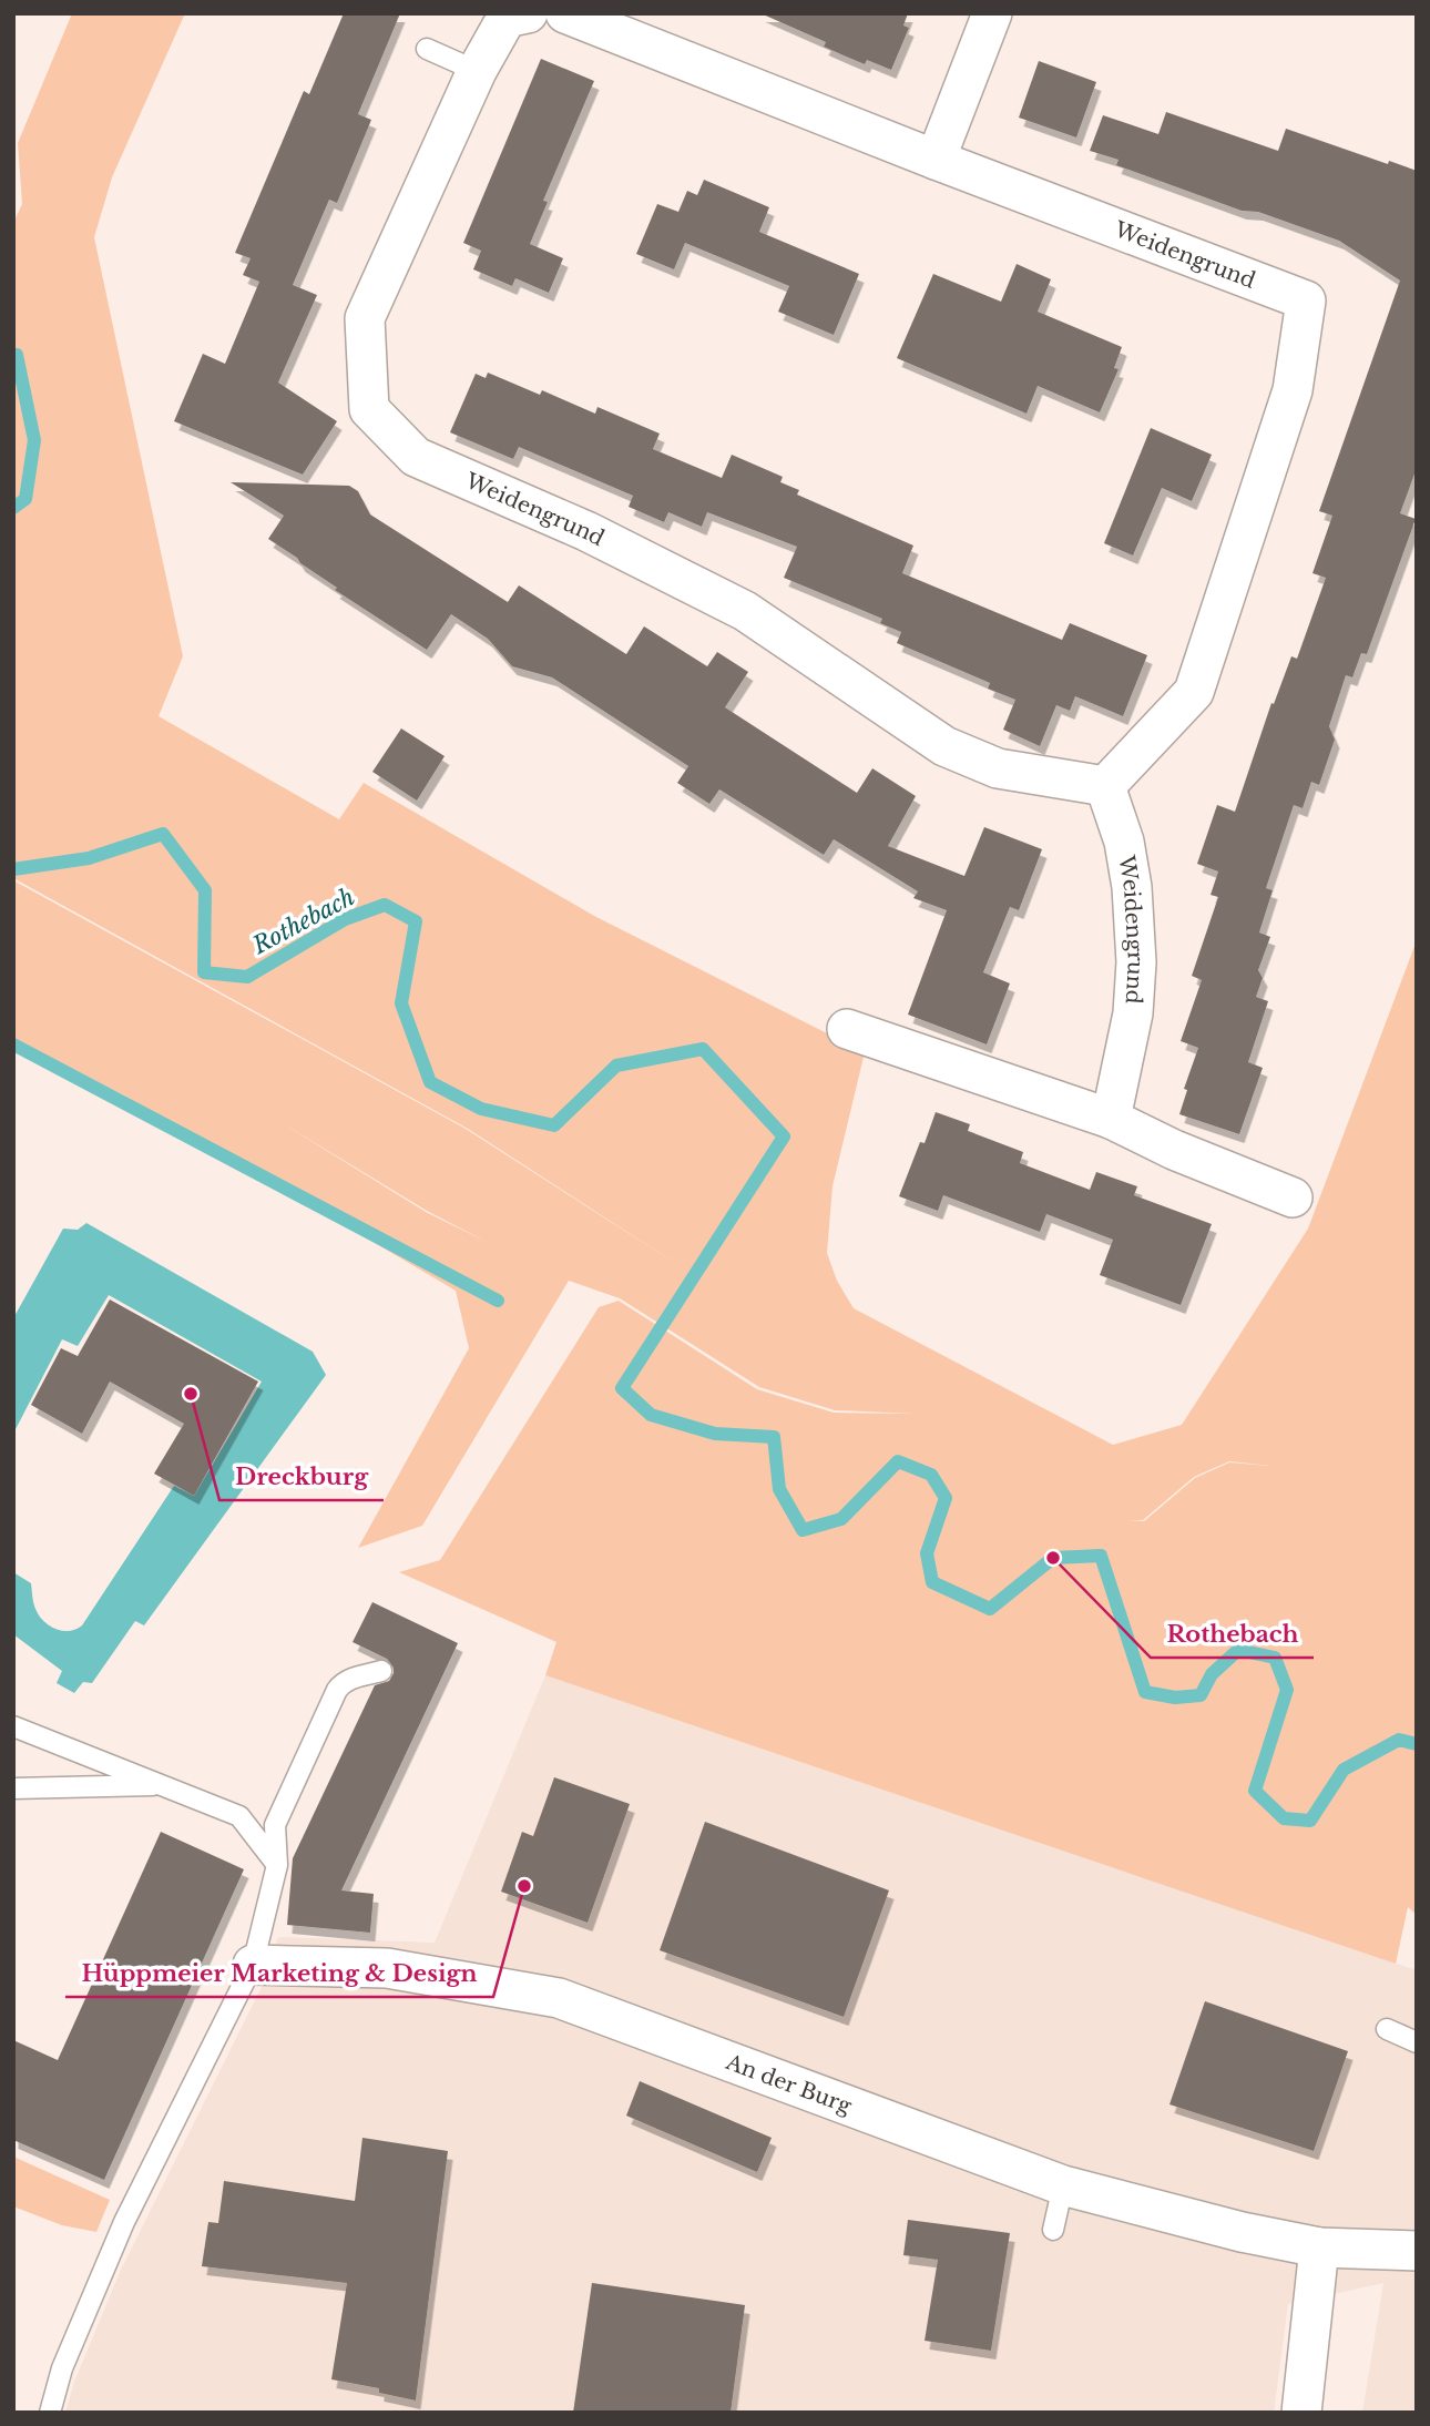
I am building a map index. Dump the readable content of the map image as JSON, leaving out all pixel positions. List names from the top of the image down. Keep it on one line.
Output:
{"streets":{"street":["Weidengrund","An der Burg"]},"water":["Rothebach"],"places":["Dreckburg","Rothebach","Hüppmeier Marketing & Design"]}
